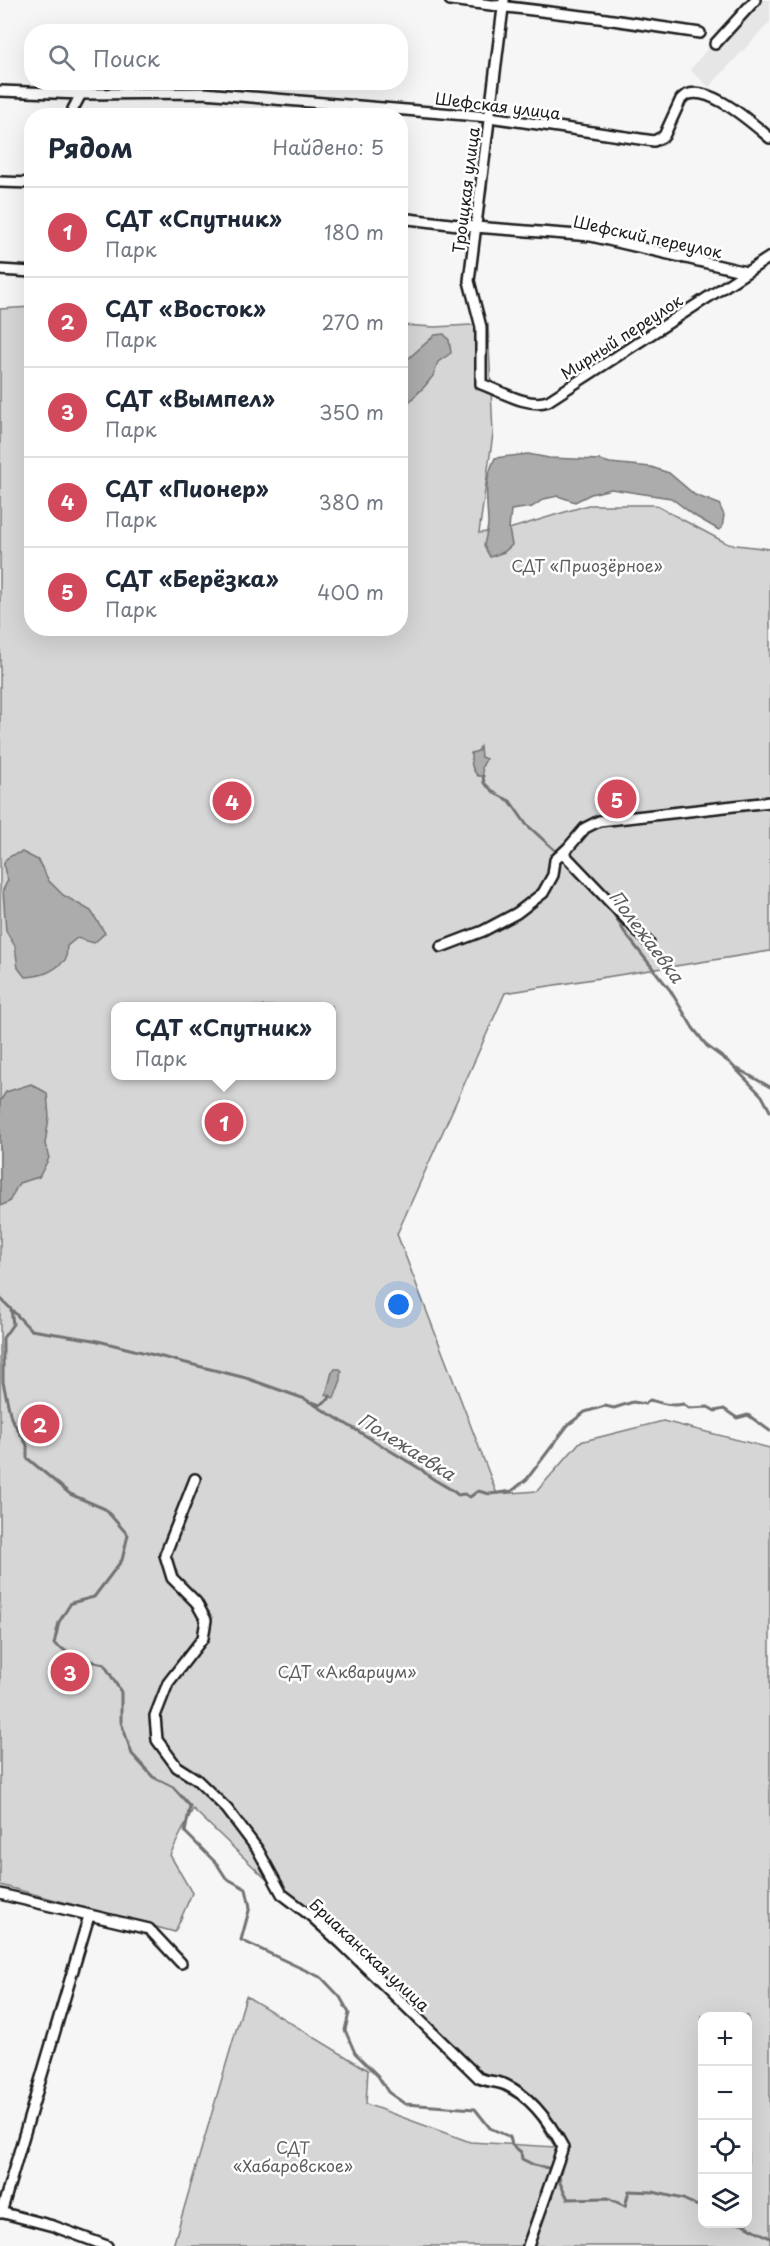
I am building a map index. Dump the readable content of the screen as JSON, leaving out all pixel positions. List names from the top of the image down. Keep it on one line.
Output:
{"streets":{"street":["Шефская улица","Троицкая улица","Шефский переулок","Мирный переулок","Бриаканская улица"]},"crossings":[["Шефская улица","Троицкая улица"],["Троицкая улица","Шефский переулок"],["Троицкая улица","Мирный переулок"],["Шефский переулок","Мирный переулок"]],"water":["Полежаевка"],"parks":["СДТ «Приозёрное»","СДТ «Аквариум»","СДТ «Хабаровское»"],"page":{"search":"Поиск","heading":["Рядом","Найдено: 5"],"list":[{"mark":"1","name":"СДТ «Спутник»","note":"Парк","value":"180 m"},{"mark":"2","name":"СДТ «Восток»","note":"Парк","value":"270 m"},{"mark":"3","name":"СДТ «Вымпел»","note":"Парк","value":"350 m"},{"mark":"4","name":"СДТ «Пионер»","note":"Парк","value":"380 m"},{"mark":"5","name":"СДТ «Берёзка»","note":"Парк","value":"400 m"}],"pins":["5","4","1","2","3"],"popup":["СДТ «Спутник»","Парк"],"map_buttons":["+","−"]}}
